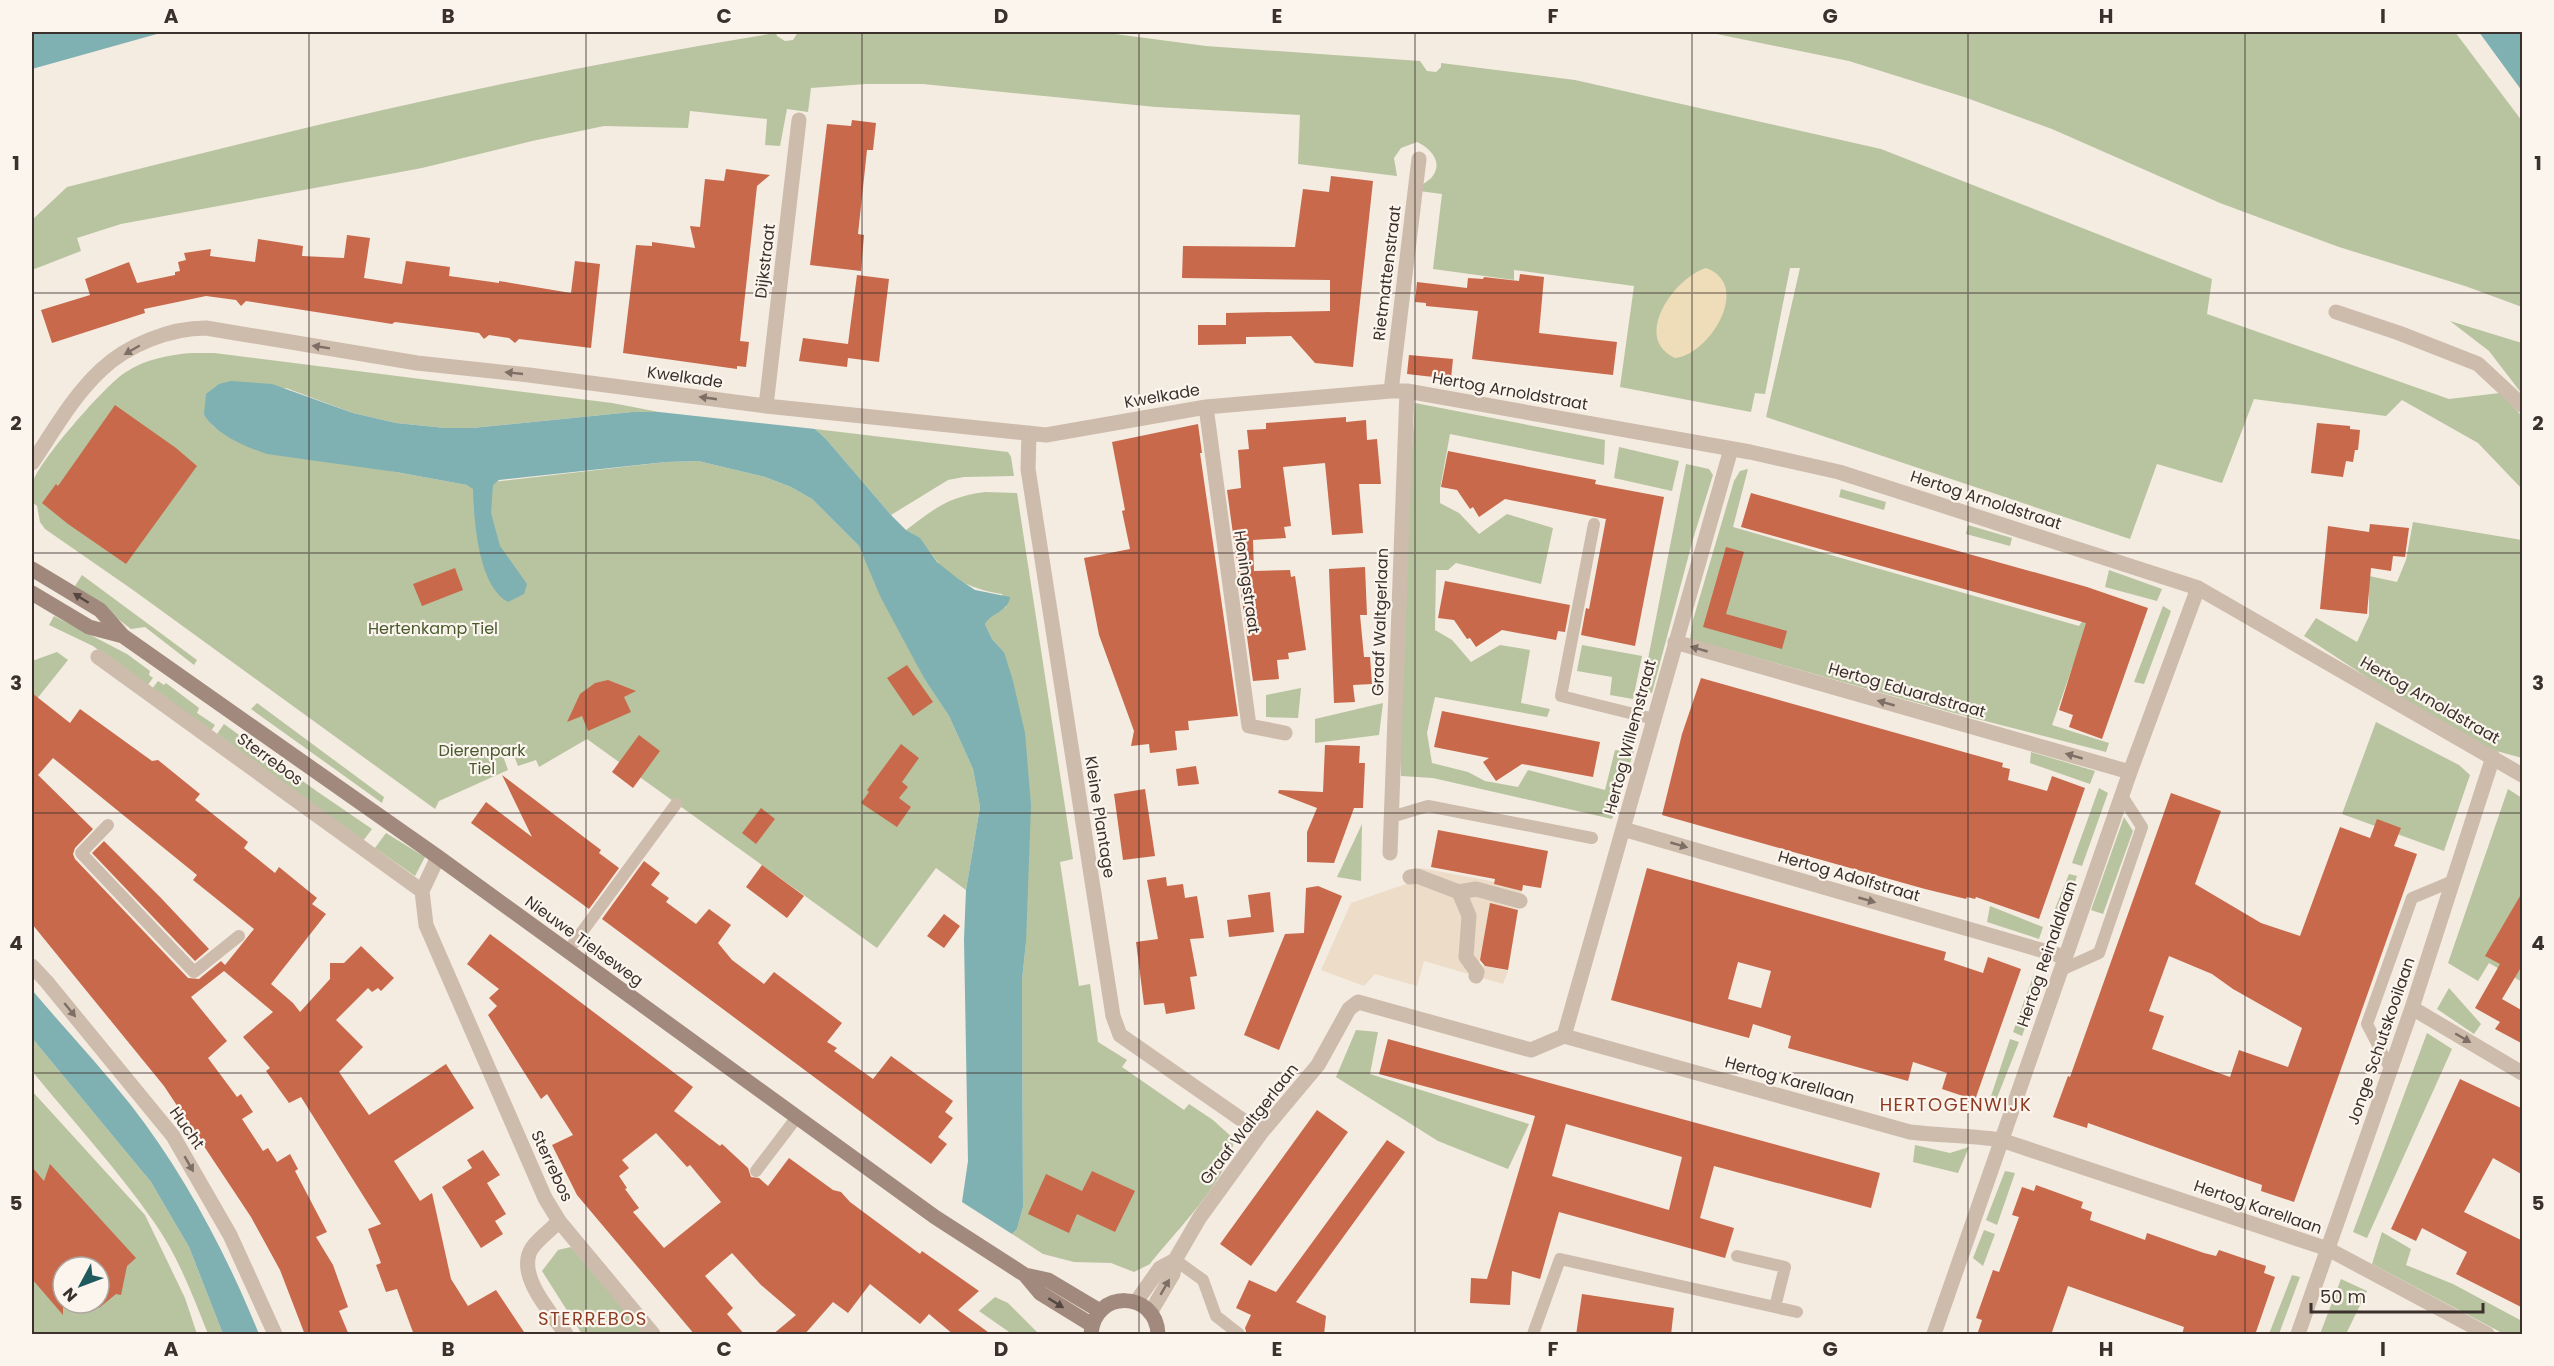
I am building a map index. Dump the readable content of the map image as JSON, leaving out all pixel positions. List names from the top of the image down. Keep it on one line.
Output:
{"streets":{"main road":["Nieuwe Tielseweg"],"street":["Dijkstraat","Rietmattenstraat","Kwelkade","Hertog Arnoldstraat","Honingstraat","Graaf Waltgerlaan","Hertog Eduardstraat","Hertog Willemstraat","Sterrebos","Kleine Plantage","Hertog Adolfstraat","Hertog Reinaldlaan","Jonge Schutskooilaan","Hertog Karellaan","Hucht"]},"crossings":[["Dijkstraat","Kwelkade"],["Rietmattenstraat","Kwelkade"],["Rietmattenstraat","Hertog Arnoldstraat"],["Kwelkade","Hertog Arnoldstraat"],["Kwelkade","Honingstraat"],["Kwelkade","Kleine Plantage"],["Hertog Arnoldstraat","Graaf Waltgerlaan"],["Hertog Arnoldstraat","Hertog Willemstraat"],["Hertog Arnoldstraat","Hertog Reinaldlaan"],["Hertog Arnoldstraat","Jonge Schutskooilaan"],["Graaf Waltgerlaan","Hertog Willemstraat"],["Graaf Waltgerlaan","Kleine Plantage"],["Graaf Waltgerlaan","Hertog Karellaan"],["Hertog Eduardstraat","Hertog Willemstraat"],["Hertog Eduardstraat","Hertog Reinaldlaan"],["Hertog Willemstraat","Hertog Adolfstraat"],["Hertog Willemstraat","Hertog Karellaan"],["Hertog Adolfstraat","Hertog Reinaldlaan"],["Hertog Reinaldlaan","Hertog Karellaan"],["Jonge Schutskooilaan","Hertog Karellaan"]],"one_way":["Kwelkade","Hertog Eduardstraat","Hertog Adolfstraat","Hucht"],"districts":["HERTOGENWIJK","STERREBOS"],"parks":["Hertenkamp Tiel","Dierenpark Tiel"],"scale_bar":"50 m","north":"bottom left","grid":{"columns":["A","B","C","D","E","F","G","H","I"],"rows":["1","2","3","4","5"]}}
